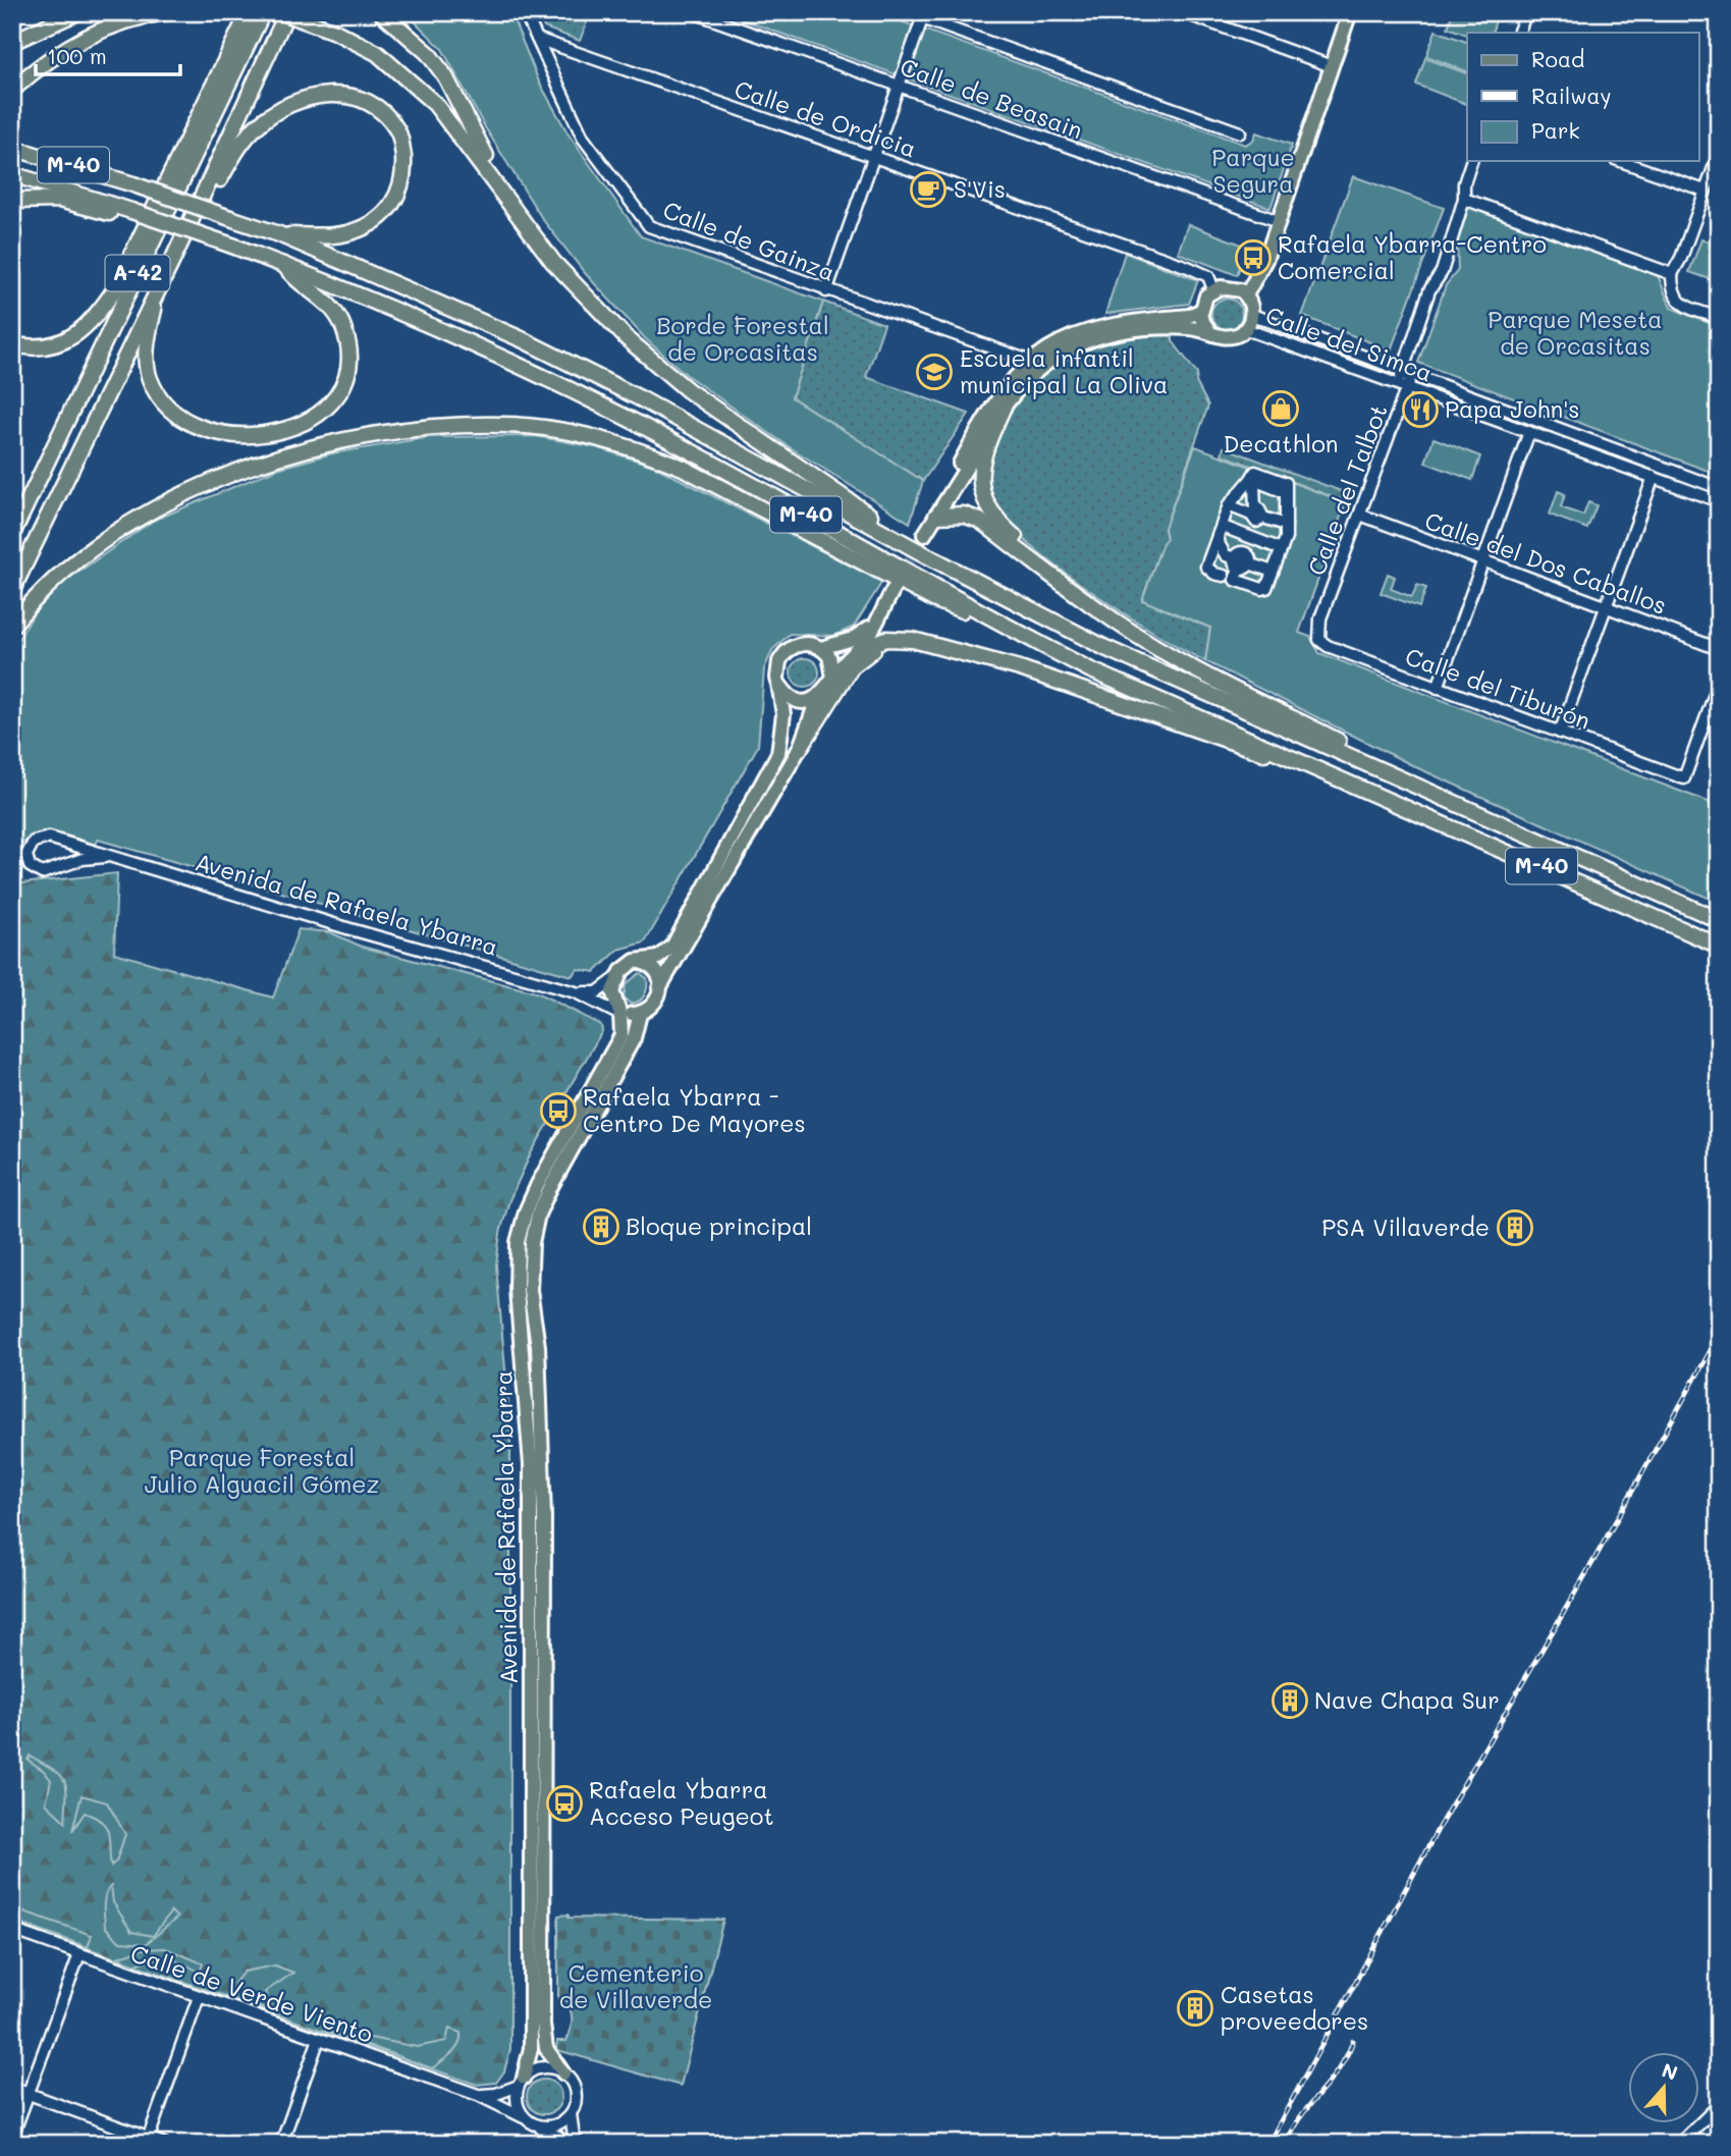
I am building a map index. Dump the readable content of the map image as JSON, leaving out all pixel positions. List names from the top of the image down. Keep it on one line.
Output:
{"streets":{"highway":["M-40","A-42"],"main road":["Avenida de Rafaela Ybarra"],"street":["Calle de Beasain","Calle de Ordicia","Calle de Gainza","Calle del Simca","Calle del Talbot","Calle del Dos Caballos","Calle del Tiburón","Calle de Verde Viento"]},"crossings":[["Calle de Ordicia","Calle de Gainza"],["Calle de Ordicia","Calle del Simca"],["Calle del Simca","Calle del Talbot"],["Calle del Talbot","Calle del Dos Caballos"],["Calle del Talbot","Calle del Tiburón"],["Avenida de Rafaela Ybarra","Calle de Verde Viento"]],"parks":["Parque Segura","Parque Meseta de Orcasitas","Borde Forestal de Orcasitas","Parque Forestal Julio Alguacil Gómez","Cementerio de Villaverde"],"places":{"cafe":["S'Vis"],"bus stop":["Rafaela Ybarra-Centro Comercial","Rafaela Ybarra - Centro De Mayores","Rafaela Ybarra Acceso Peugeot"],"school or university":["Escuela infantil municipal La Oliva"],"shop":["Decathlon"],"restaurant":["Papa John's"],"building":["Bloque principal","PSA Villaverde","Nave Chapa Sur","Casetas proveedores"]},"legend":["Road","Railway","Park"],"scale_bar":"100 m","north":"top"}
